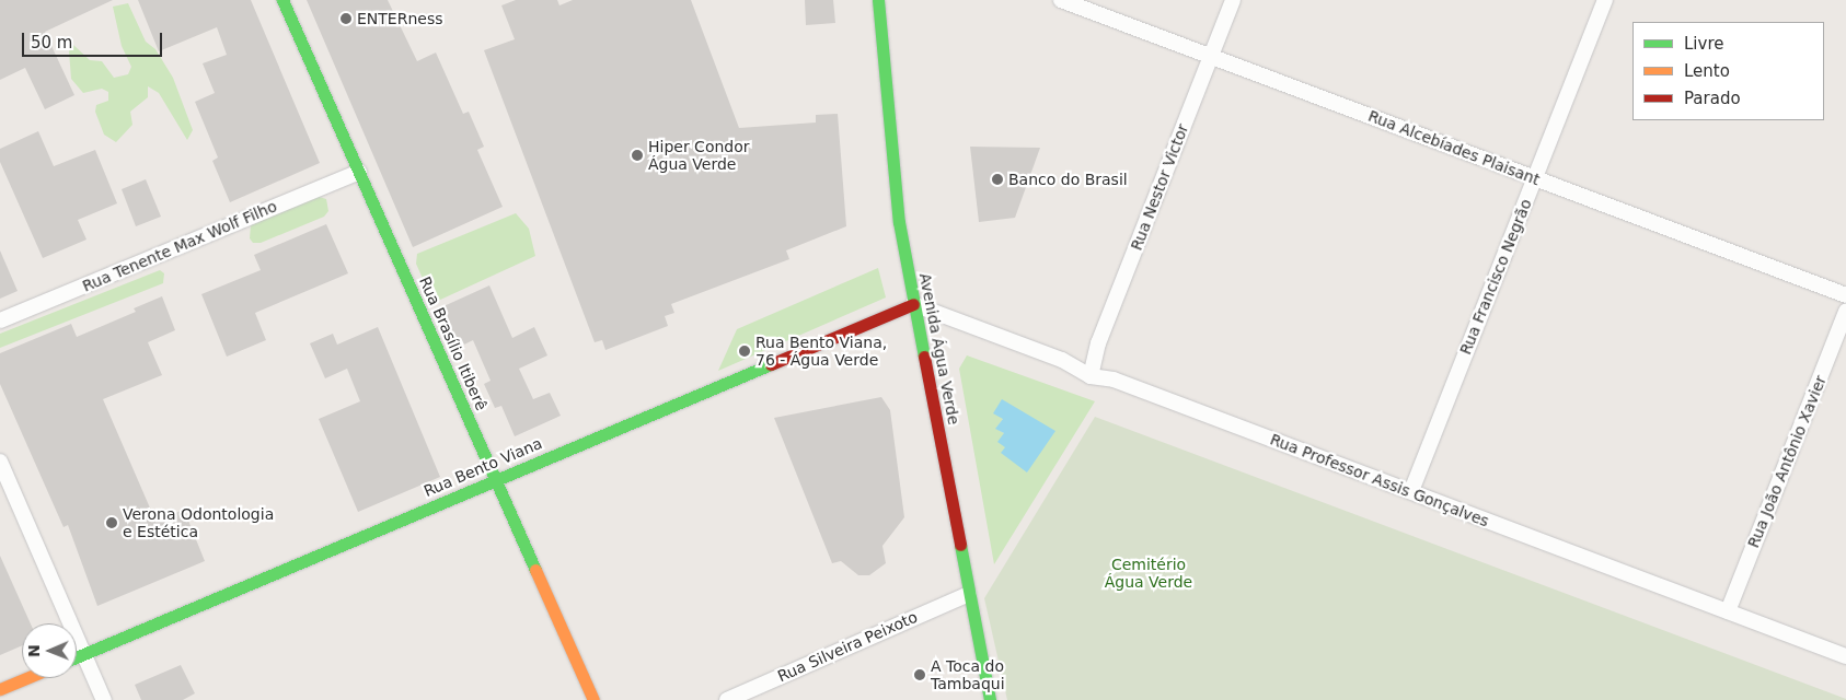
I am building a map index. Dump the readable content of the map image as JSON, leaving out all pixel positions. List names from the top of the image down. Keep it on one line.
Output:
{"streets":{"main road":["Rua Brasílio Itiberê","Avenida Água Verde","Rua Bento Viana"],"street":["Rua Alcebíades Plaisant","Rua Nestor Victor","Rua Tenente Max Wolf Filho","Rua Francisco Negrão","Rua João Antônio Xavier","Rua Professor Assis Gonçalves","Rua Silveira Peixoto"]},"crossings":[["Rua Alcebíades Plaisant","Rua Nestor Victor"],["Rua Alcebíades Plaisant","Rua Francisco Negrão"],["Rua Nestor Victor","Rua Professor Assis Gonçalves"],["Rua Tenente Max Wolf Filho","Rua Brasílio Itiberê"],["Rua Francisco Negrão","Rua Professor Assis Gonçalves"],["Rua Brasílio Itiberê","Rua Bento Viana"],["Avenida Água Verde","Rua Bento Viana"],["Avenida Água Verde","Rua Professor Assis Gonçalves"],["Avenida Água Verde","Rua Silveira Peixoto"],["Rua João Antônio Xavier","Rua Professor Assis Gonçalves"],["Rua Bento Viana","Rua Professor Assis Gonçalves"]],"parks":["Cemitério Água Verde"],"places":["ENTERness","Hiper Condor Água Verde","Banco do Brasil","Rua Bento Viana, 76 - Água Verde","Verona Odontologia e Estética","A Toca do Tambaqui"],"legend":["Livre","Lento","Parado"],"scale_bar":"50 m","north":"left"}
